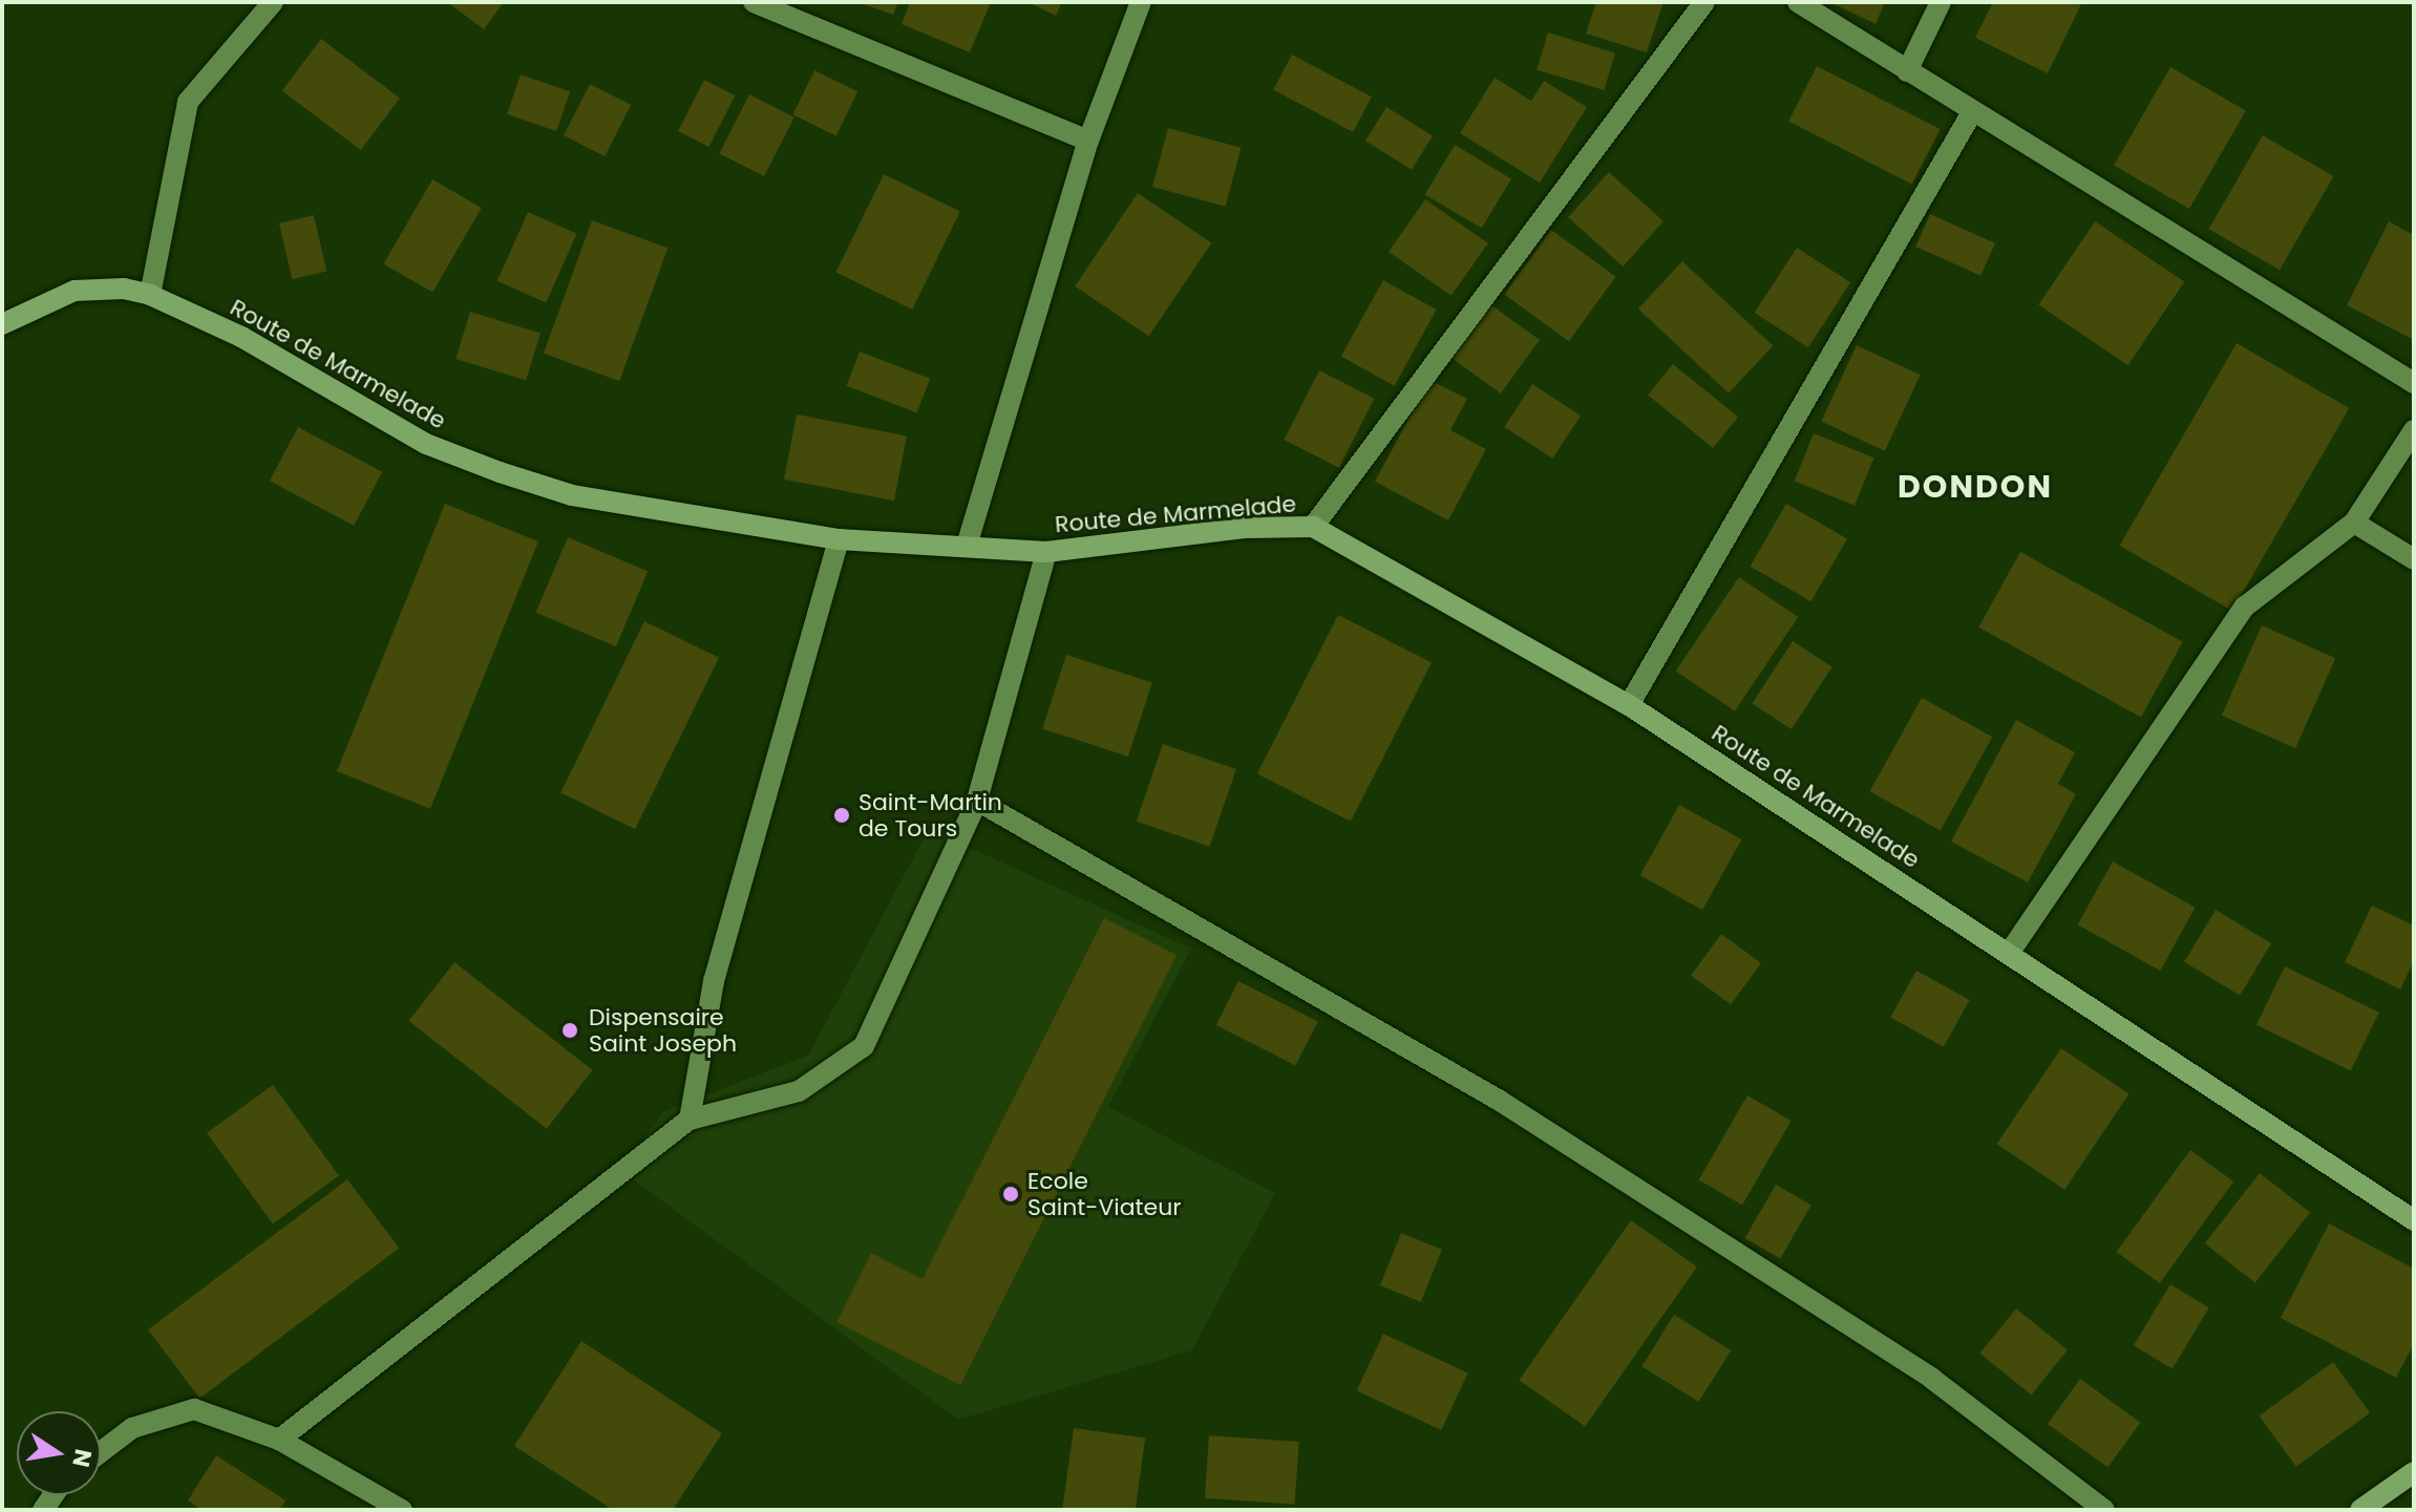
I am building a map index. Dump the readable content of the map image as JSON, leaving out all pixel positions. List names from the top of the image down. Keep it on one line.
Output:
{"streets":{"main road":["Route de Marmelade"]},"districts":["DONDON"],"places":["Saint-Martin de Tours","Dispensaire Saint Joseph","Ecole Saint-Viateur"],"north":"right"}
